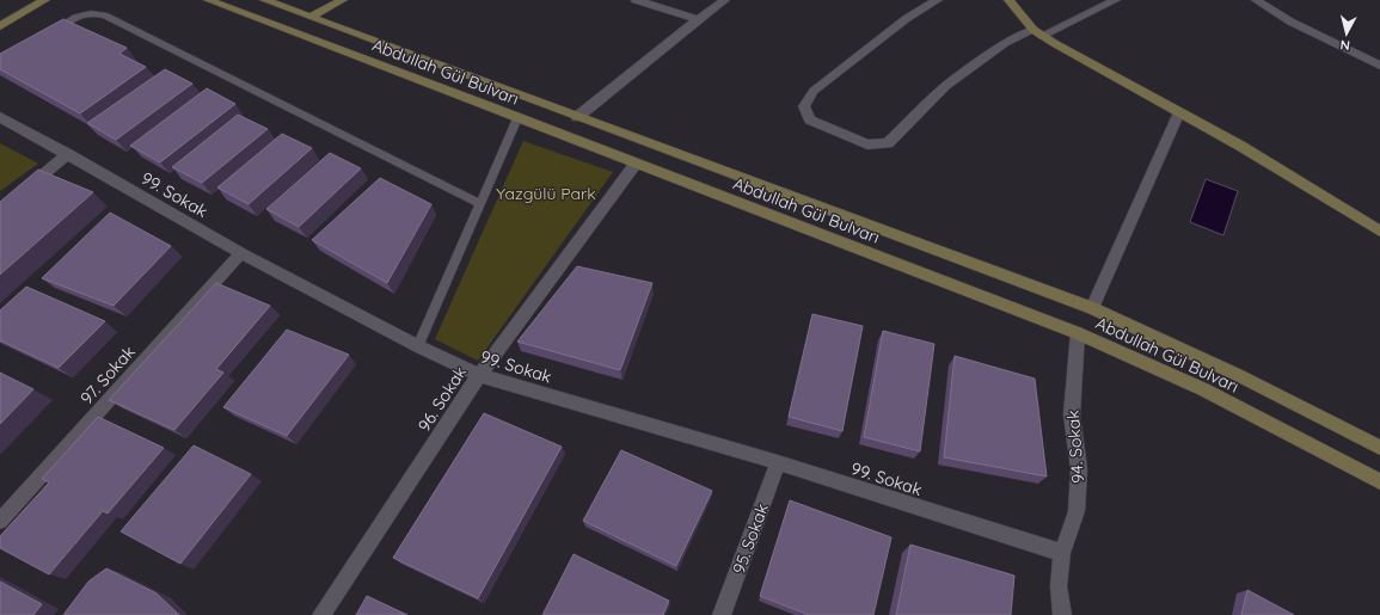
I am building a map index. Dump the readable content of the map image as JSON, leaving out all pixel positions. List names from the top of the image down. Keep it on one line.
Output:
{"streets":{"main road":["Abdullah Gül Bulvarı"],"street":["99. Sokak","97. Sokak","96. Sokak","94. Sokak","95. Sokak"]},"crossings":[["Abdullah Gül Bulvarı","96. Sokak"],["Abdullah Gül Bulvarı","94. Sokak"],["99. Sokak","97. Sokak"],["99. Sokak","96. Sokak"],["99. Sokak","94. Sokak"],["99. Sokak","95. Sokak"]],"parks":["Yazgülü Park"],"north":"bottom"}
